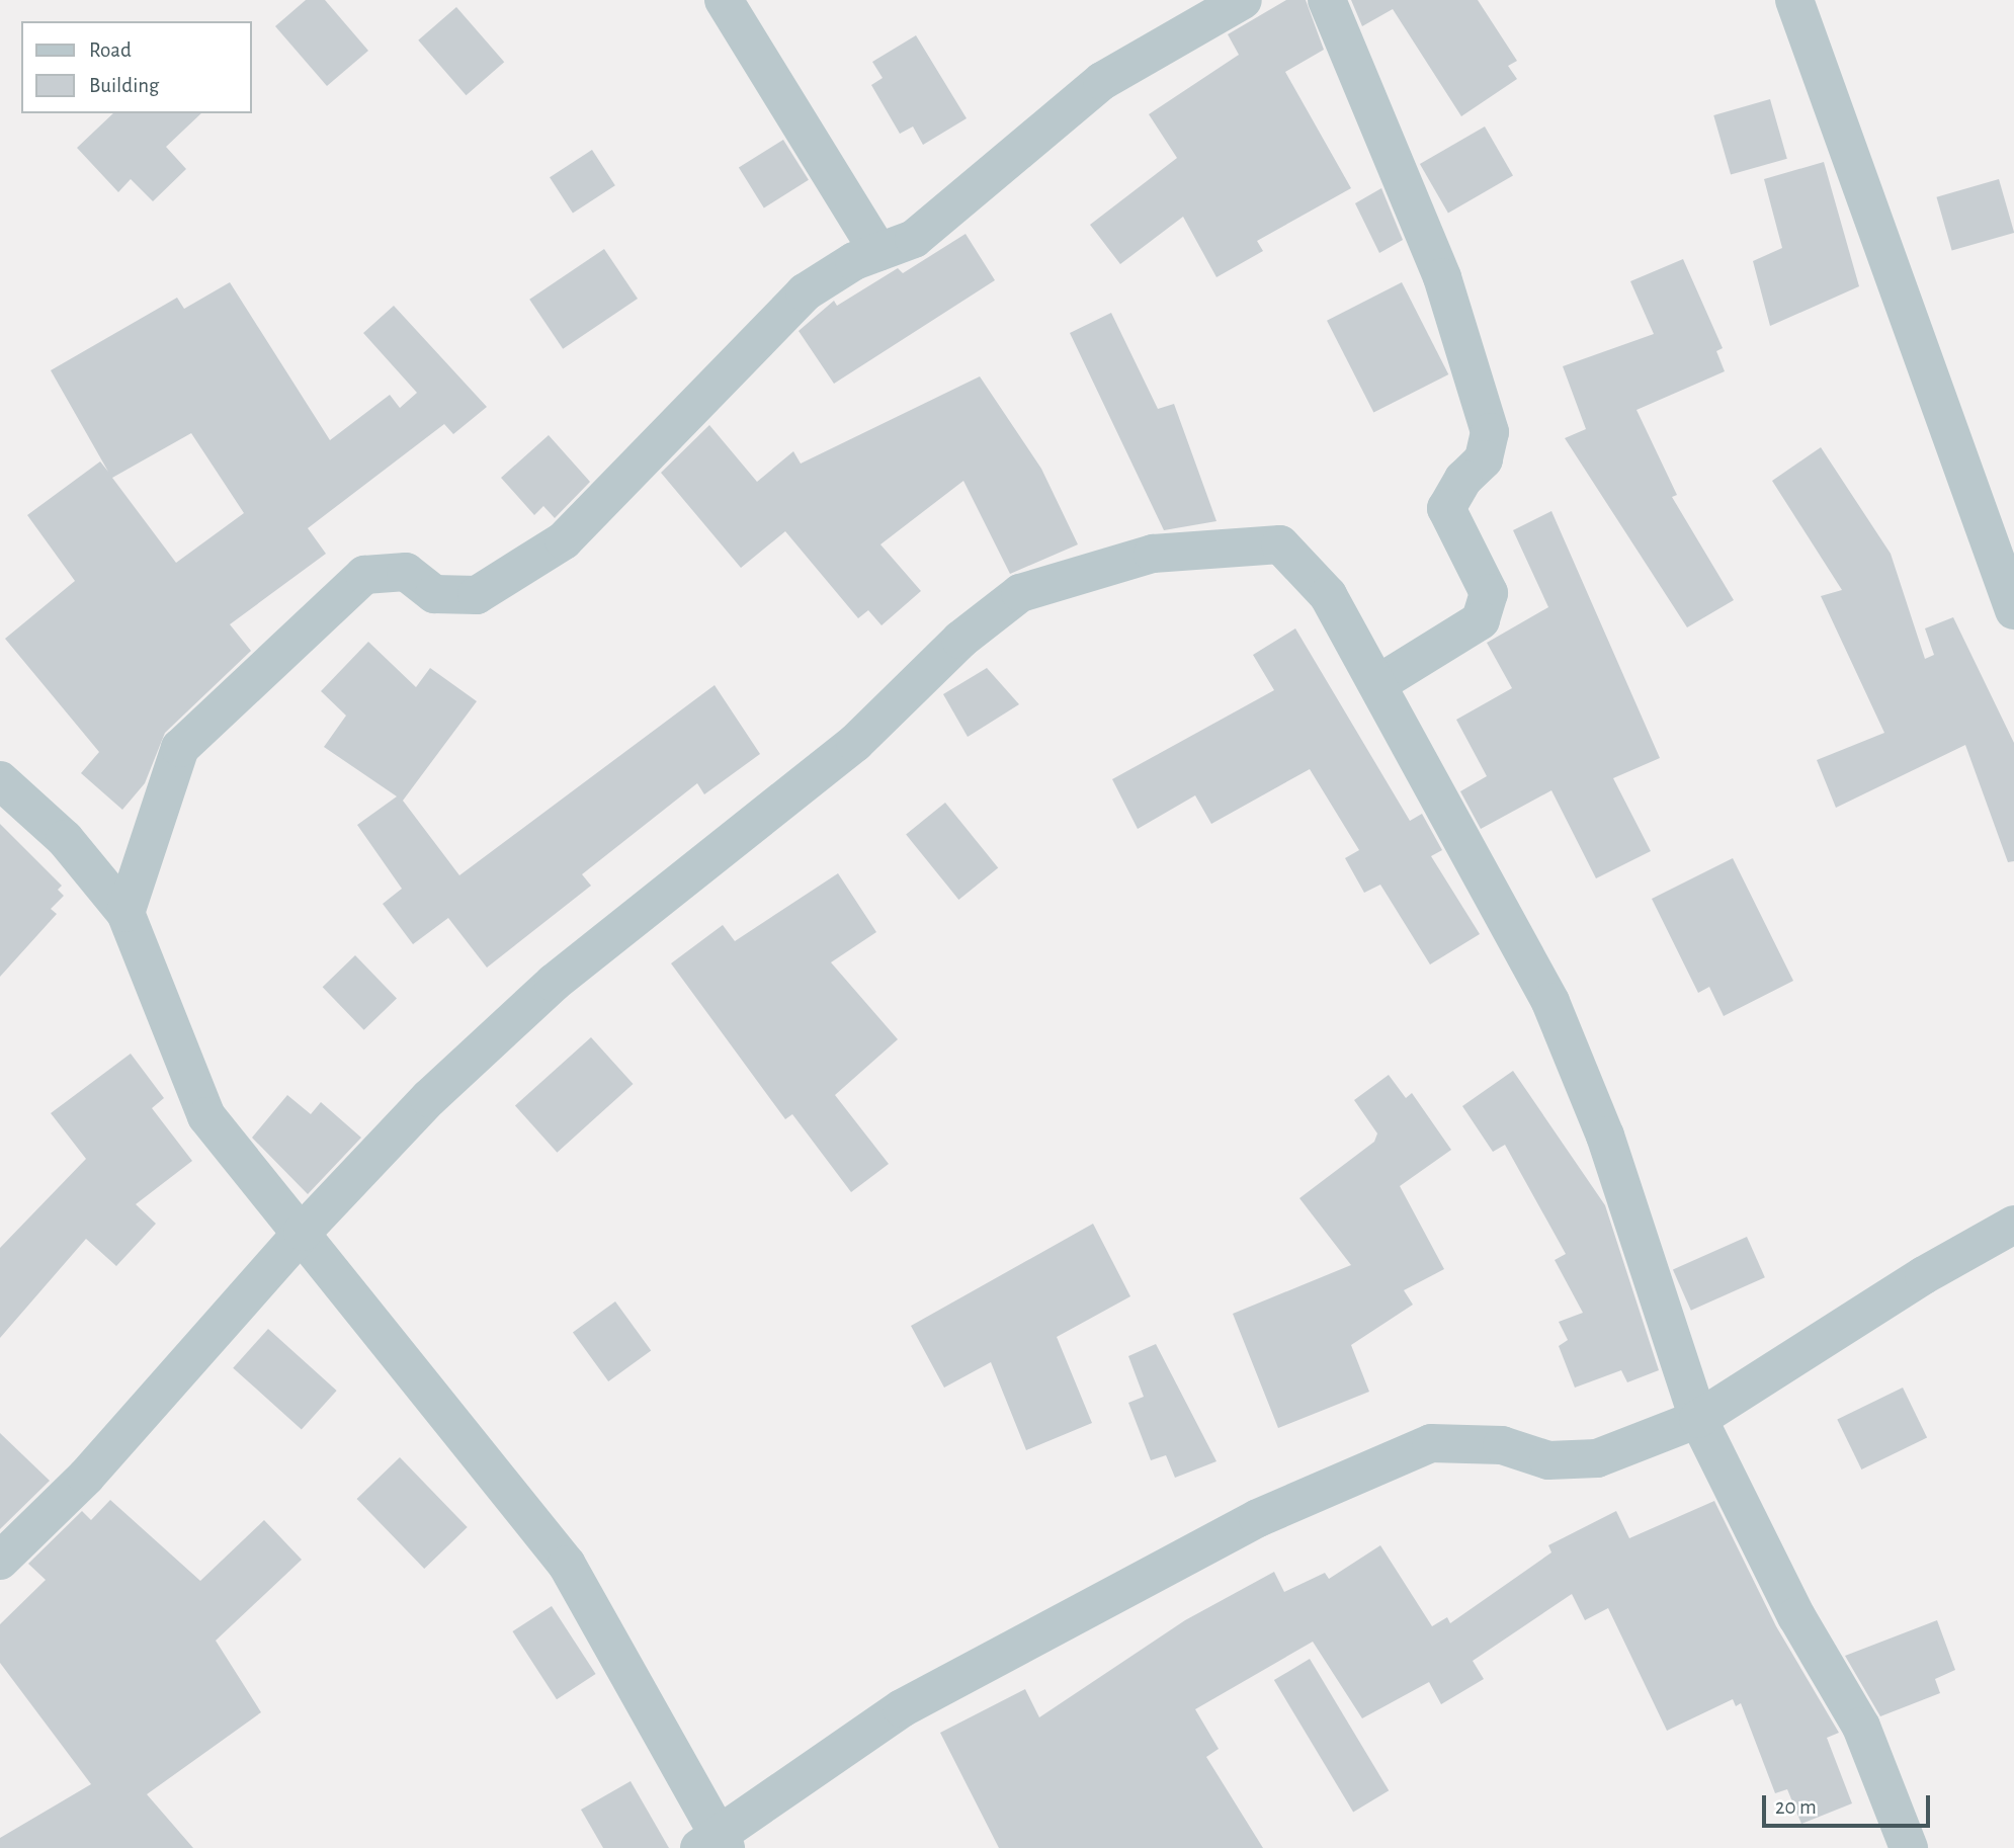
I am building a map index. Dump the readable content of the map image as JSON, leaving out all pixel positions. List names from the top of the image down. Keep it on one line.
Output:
{"legend":["Road","Building"],"scale_bar":"20 m"}
